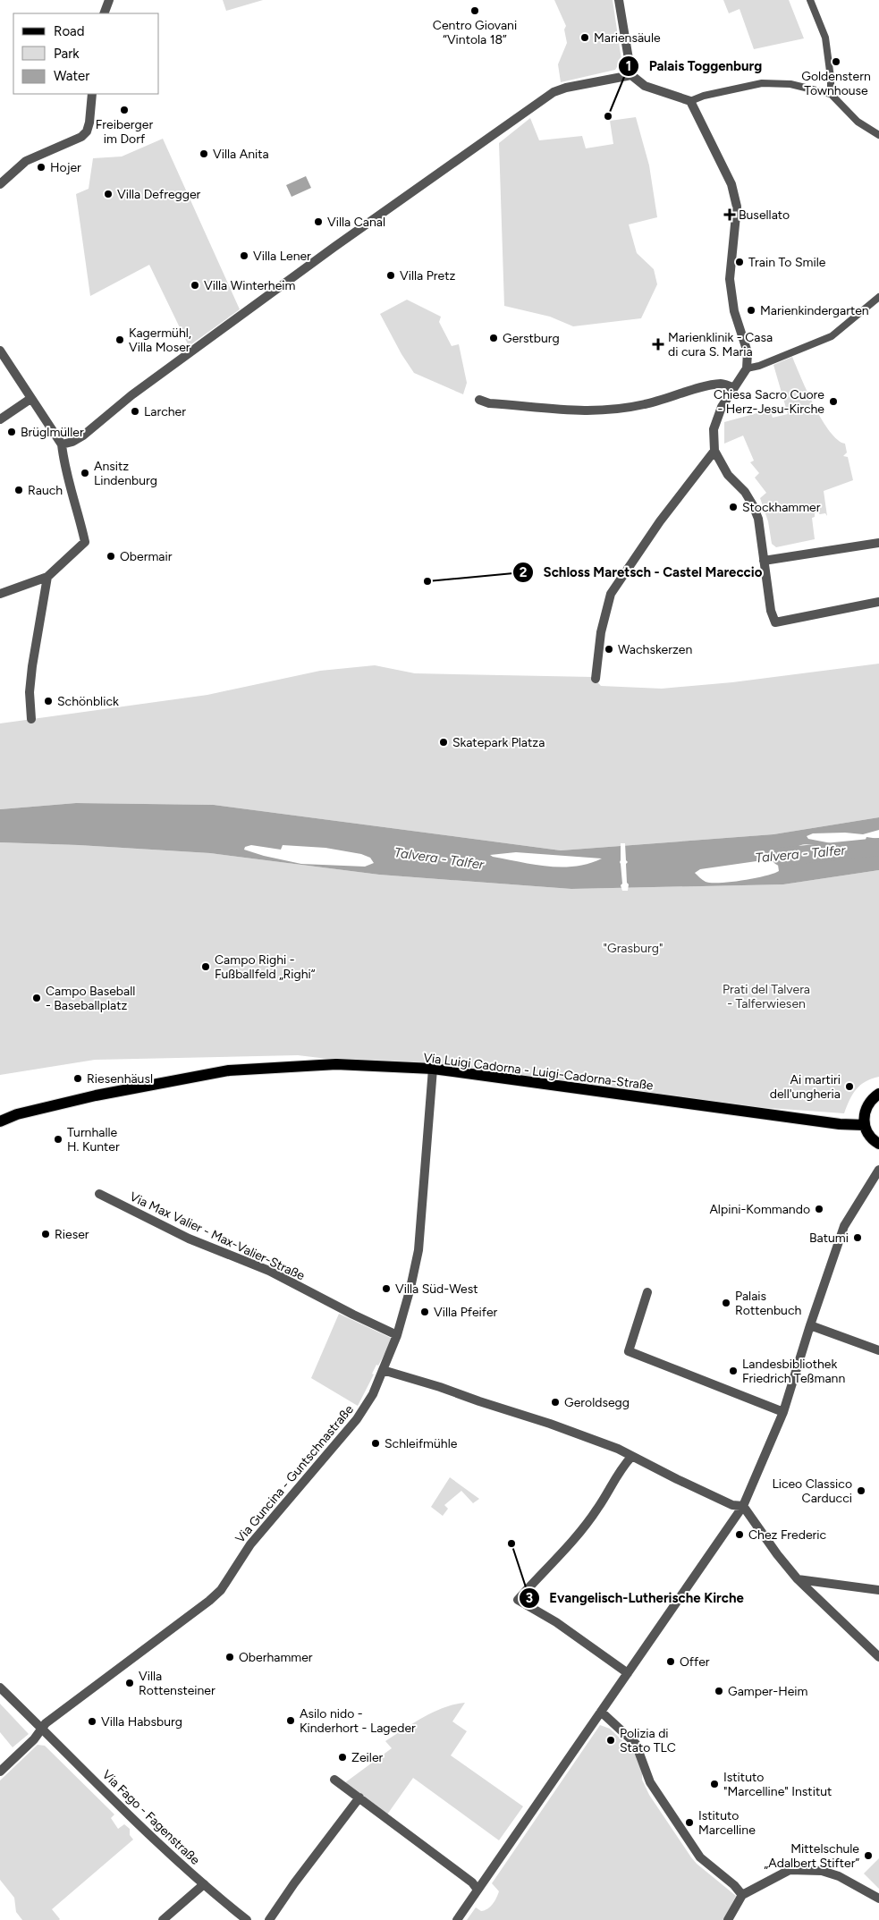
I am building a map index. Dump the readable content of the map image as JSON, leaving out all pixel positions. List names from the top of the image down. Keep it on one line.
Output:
{"streets":{"main road":["Via Luigi Cadorna - Luigi-Cadorna-Straße"],"street":["Via Max Valier - Max-Valier-Straße","Via Guncina - Guntschnastraße","Via Fago - Fagenstraße"]},"crossings":[["Via Luigi Cadorna - Luigi-Cadorna-Straße","Via Guncina - Guntschnastraße"],["Via Max Valier - Max-Valier-Straße","Via Guncina - Guntschnastraße"],["Via Guncina - Guntschnastraße","Via Fago - Fagenstraße"]],"water":["Talvera - Talfer"],"parks":["\"Grasburg\"","Prati del Talvera - Talferwiesen"],"places":{"other":["Centro Giovani “Vintola 18”","Mariensäule","Goldenstern Townhouse","Freiberger im Dorf","Palais Toggenburg","Villa Anita","Hojer","Villa Defregger","Villa Canal","Villa Lener","Train To Smile","Villa Pretz","Villa Winterheim","Marienkindergarten","Gerstburg","Kagermühl, Villa Moser","Chiesa Sacro Cuore - Herz-Jesu-Kirche","Larcher","Brüglmüller","Ansitz Lindenburg","Rauch","Stockhammer","Obermair","Schloss Maretsch - Castel Mareccio","Wachskerzen","Schönblick","Skatepark Platza","Campo Righi - Fußballfeld „Righi“","Campo Baseball - Baseballplatz","Riesenhäusl","Ai martiri dell'ungheria","Turnhalle H. Kunter","Alpini-Kommando","Rieser","Batumi","Villa Süd-West","Palais Rottenbuch","Villa Pfeifer","Landesbibliothek Friedrich Teßmann","Geroldsegg","Schleifmühle","Liceo Classico Carducci","Chez Frederic","Evangelisch-Lutherische Kirche","Oberhammer","Offer","Villa Rottensteiner","Gamper-Heim","Asilo nido - Kinderhort - Lageder","Villa Habsburg","Polizia di Stato TLC","Zeiler","Istituto \"Marcelline\" Institut","Istituto Marcelline","Mittelschule „Adalbert Stifter”"],"health":["Busellato","Marienklinik - Casa di cura S. Maria"]},"legend":["Road","Park","Water"]}
